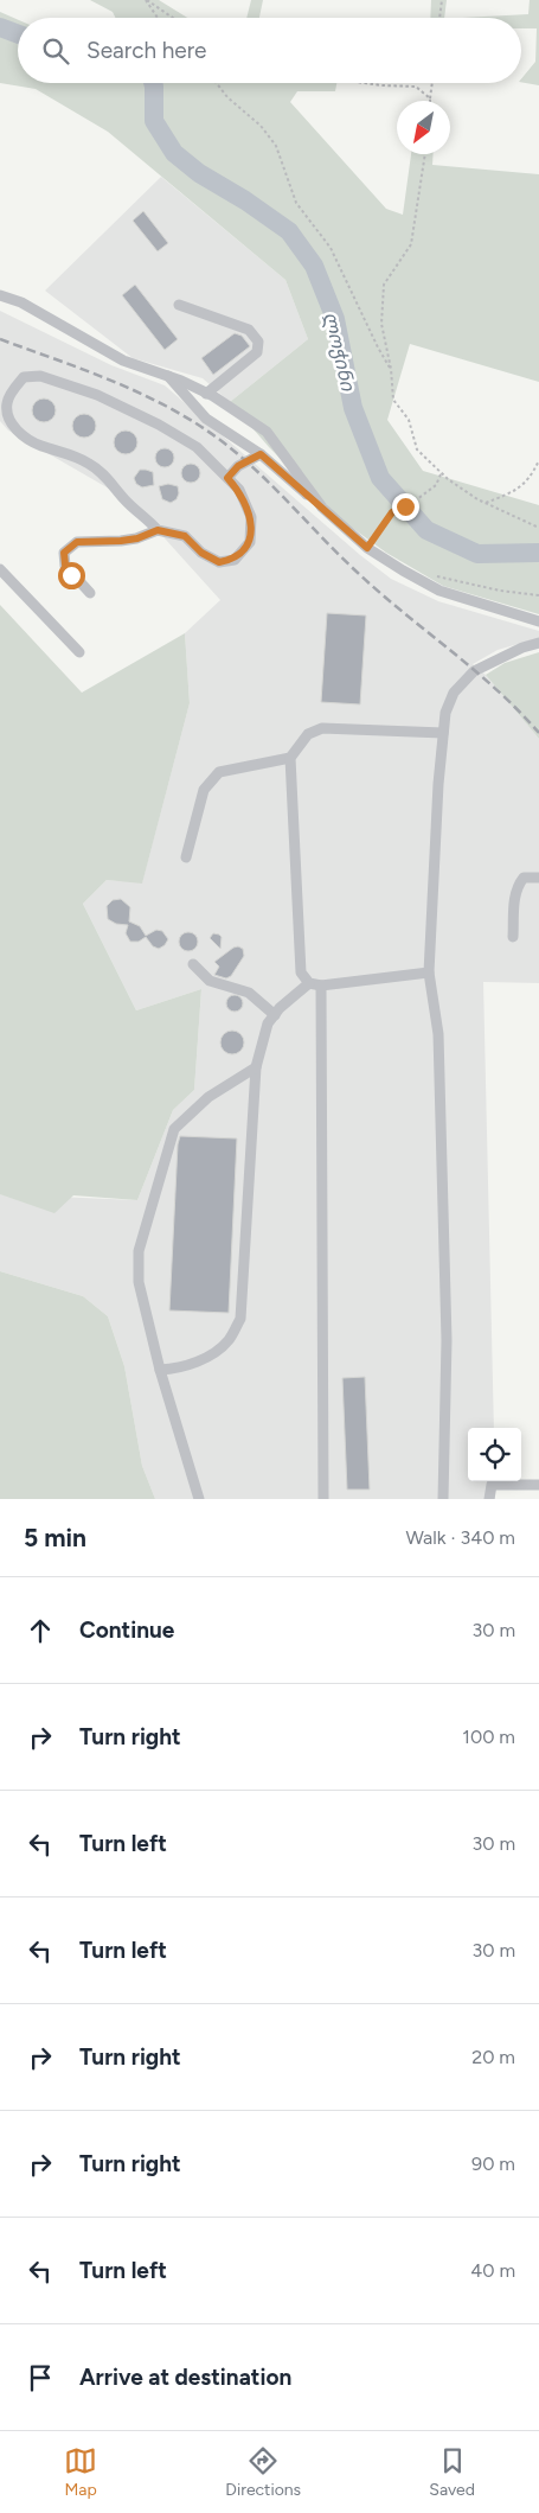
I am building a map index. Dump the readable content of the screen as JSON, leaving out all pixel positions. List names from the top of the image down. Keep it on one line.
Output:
{"water":["ლოჭინი"],"north":"bottom left","page":{"search":"Search here","heading":["5 min","Walk · 340 m"],"list":[["Continue","30 m"],["Turn right","100 m"],["Turn left","30 m"],["Turn left","30 m"],["Turn right","20 m"],["Turn right","90 m"],["Turn left","40 m"],"Arrive at destination"],"nav":["Map","Directions","Saved"]}}
